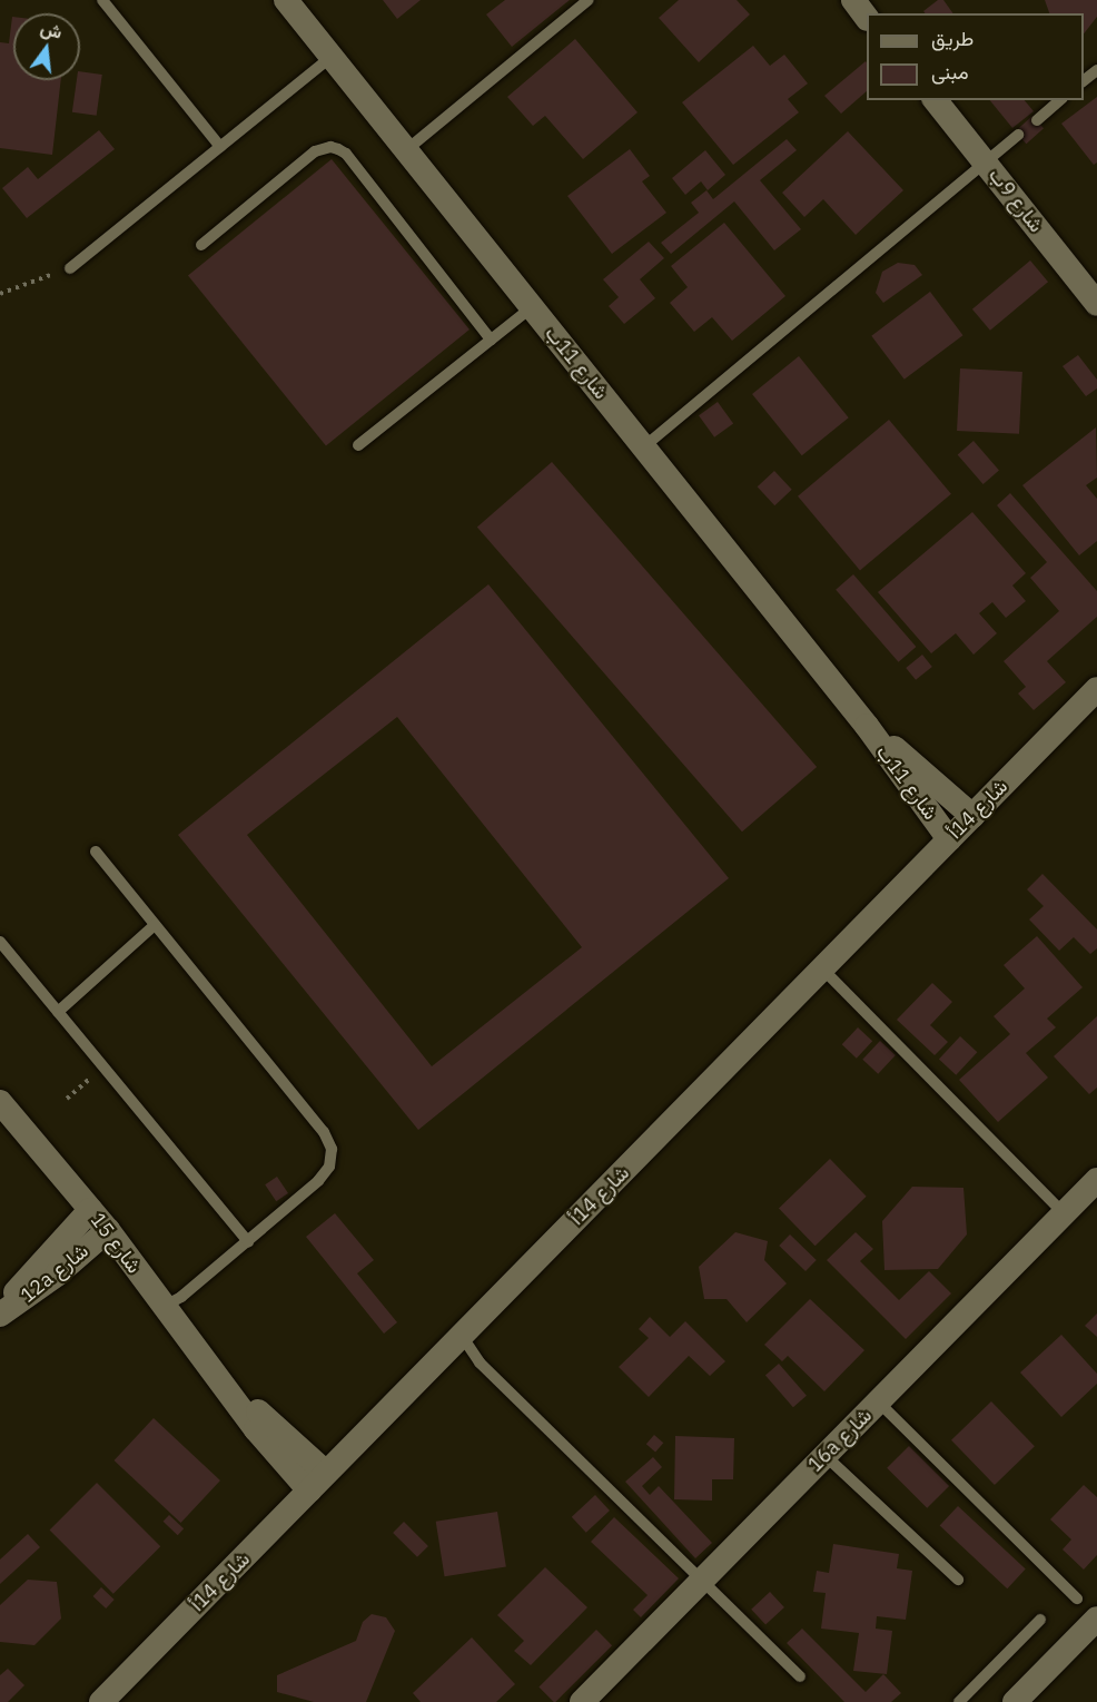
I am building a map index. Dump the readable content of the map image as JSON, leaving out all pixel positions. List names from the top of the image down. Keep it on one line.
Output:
{"streets":{"street":["شارع 9ب","شارع 11ب","شارع 14أ","شارع 15","12a شارع","16a شارع"]},"crossings":[["شارع 11ب","شارع 14أ"],["شارع 14أ","شارع 15"],["شارع 15","12a شارع"]],"legend":["طريق","مبنى"],"north":"top"}
